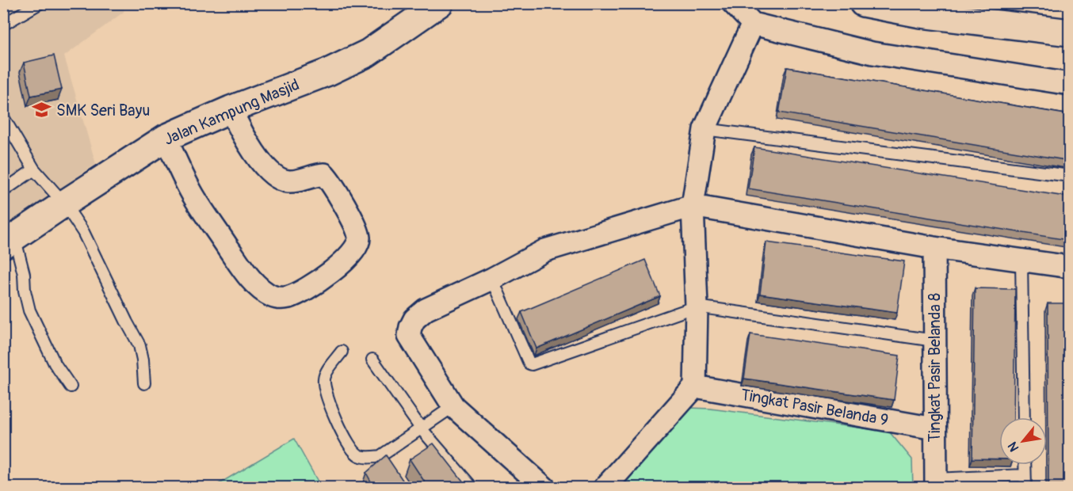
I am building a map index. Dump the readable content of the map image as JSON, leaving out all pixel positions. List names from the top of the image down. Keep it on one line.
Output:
{"streets":{"street":["Jalan Kampung Masjid","Tingkat Pasir Belanda 8","Tingkat Pasir Belanda 9"]},"crossings":[["Tingkat Pasir Belanda 8","Tingkat Pasir Belanda 9"]],"places":{"school or university":["SMK Seri Bayu"]},"north":"bottom left"}
